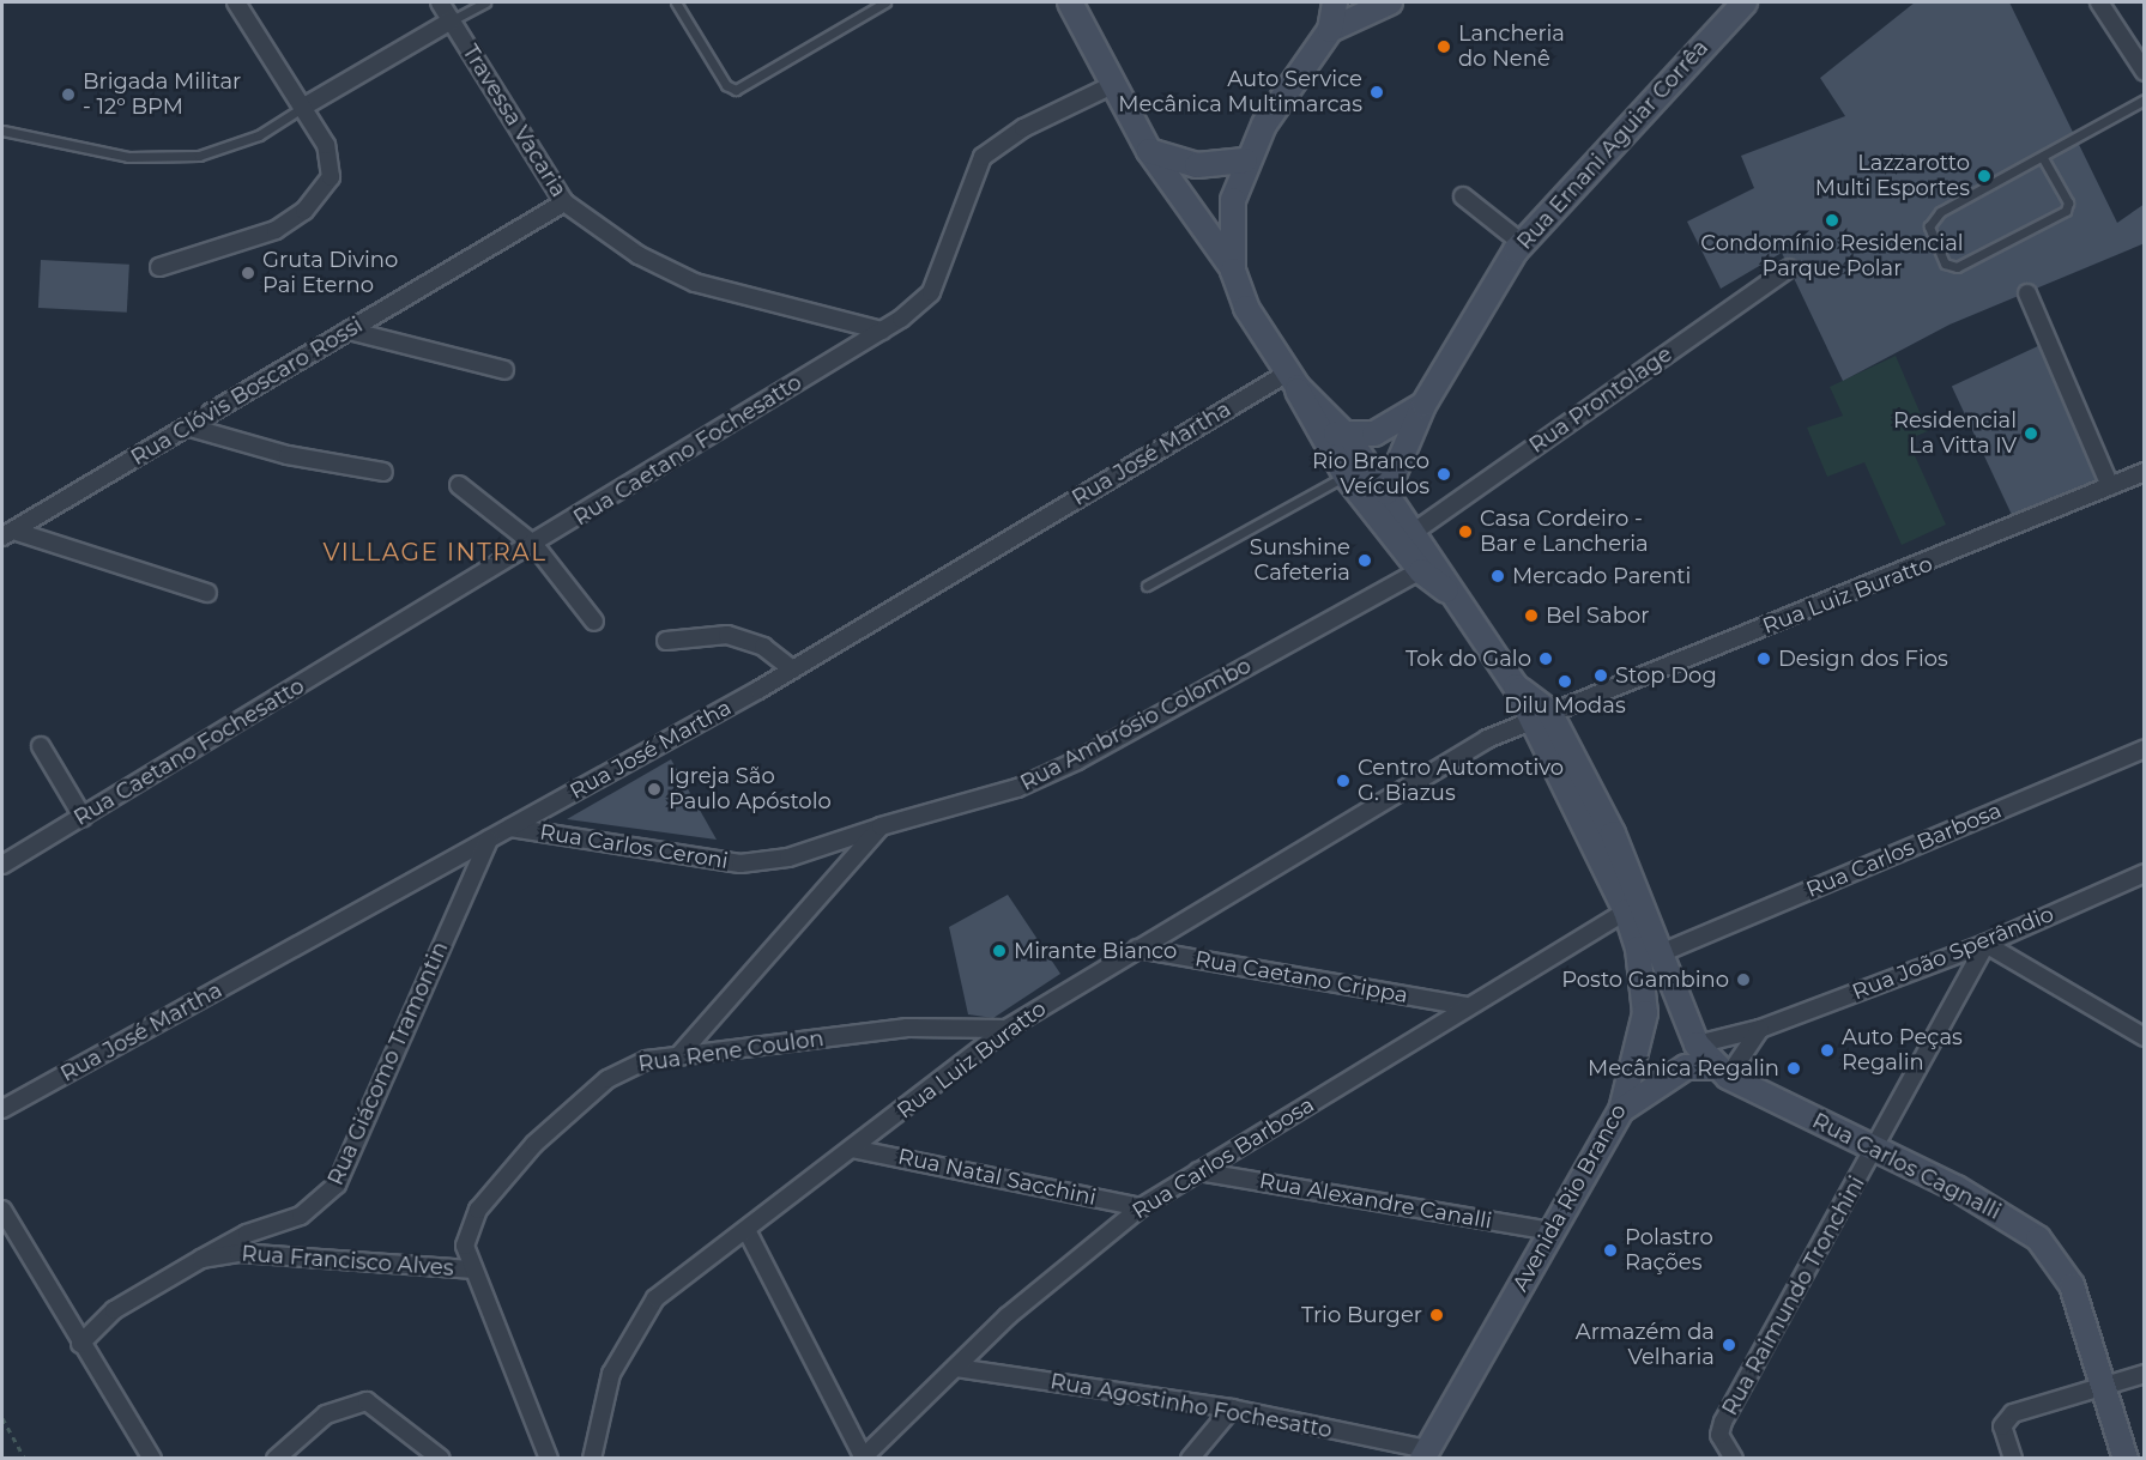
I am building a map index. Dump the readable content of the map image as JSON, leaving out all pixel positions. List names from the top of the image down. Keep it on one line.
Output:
{"streets":{"main road":["Rua Ernani Aguiar Corrêa","Rua Carlos Cagnalli","Avenida Rio Branco"],"street":["Travessa Vacaria","Rua Clóvis Boscaro Rossi","Rua Prontolage","Rua Caetano Fochesatto","Rua José Martha","Rua Luiz Buratto","Rua Ambrósio Colombo","Rua Carlos Ceroni","Rua Carlos Barbosa","Rua João Sperândio","Rua Caetano Crippa","Rua Rene Coulon","Rua Giácomo Tramontin","Rua Natal Sacchini","Rua Alexandre Canalli","Rua Francisco Alves","Rua Raimundo Tronchini","Rua Agostinho Fochesatto"]},"crossings":[["Travessa Vacaria","Rua Clóvis Boscaro Rossi"],["Travessa Vacaria","Rua Caetano Fochesatto"],["Rua Ernani Aguiar Corrêa","Avenida Rio Branco"],["Rua Prontolage","Avenida Rio Branco"],["Rua José Martha","Rua Carlos Ceroni"],["Rua José Martha","Rua Giácomo Tramontin"],["Rua José Martha","Avenida Rio Branco"],["Rua Luiz Buratto","Rua Caetano Crippa"],["Rua Luiz Buratto","Rua Rene Coulon"],["Rua Luiz Buratto","Rua Natal Sacchini"],["Rua Luiz Buratto","Avenida Rio Branco"],["Rua Ambrósio Colombo","Rua Carlos Ceroni"],["Rua Ambrósio Colombo","Avenida Rio Branco"],["Rua Carlos Barbosa","Rua Caetano Crippa"],["Rua Carlos Barbosa","Rua Natal Sacchini"],["Rua Carlos Barbosa","Avenida Rio Branco"],["Rua Carlos Barbosa","Rua Alexandre Canalli"],["Rua Carlos Barbosa","Rua Agostinho Fochesatto"],["Rua João Sperândio","Avenida Rio Branco"],["Rua João Sperândio","Rua Raimundo Tronchini"],["Rua Rene Coulon","Rua Francisco Alves"],["Rua Giácomo Tramontin","Rua Francisco Alves"],["Rua Carlos Cagnalli","Avenida Rio Branco"],["Rua Carlos Cagnalli","Rua Raimundo Tronchini"],["Avenida Rio Branco","Rua Alexandre Canalli"],["Avenida Rio Branco","Rua Agostinho Fochesatto"]],"districts":["VILLAGE INTRAL"],"places":["Lancheria do Nenê","Auto Service Mecânica Multimarcas","Brigada Militar - 12º BPM","Lazzarotto Multi Esportes","Condomínio Residencial Parque Polar","Gruta Divino Pai Eterno","Residencial La Vitta IV","Rio Branco Veículos","Casa Cordeiro - Bar e Lancheria","Sunshine Cafeteria","Mercado Parenti","Bel Sabor","Tok do Galo","Design dos Fios","Stop Dog","Dilu Modas","Centro Automotivo G. Biazus","Igreja São Paulo Apóstolo","Mirante Bianco","Posto Gambino","Auto Peças Regalin","Mecânica Regalin","Polastro Rações","Trio Burger","Armazém da Velharia"]}
